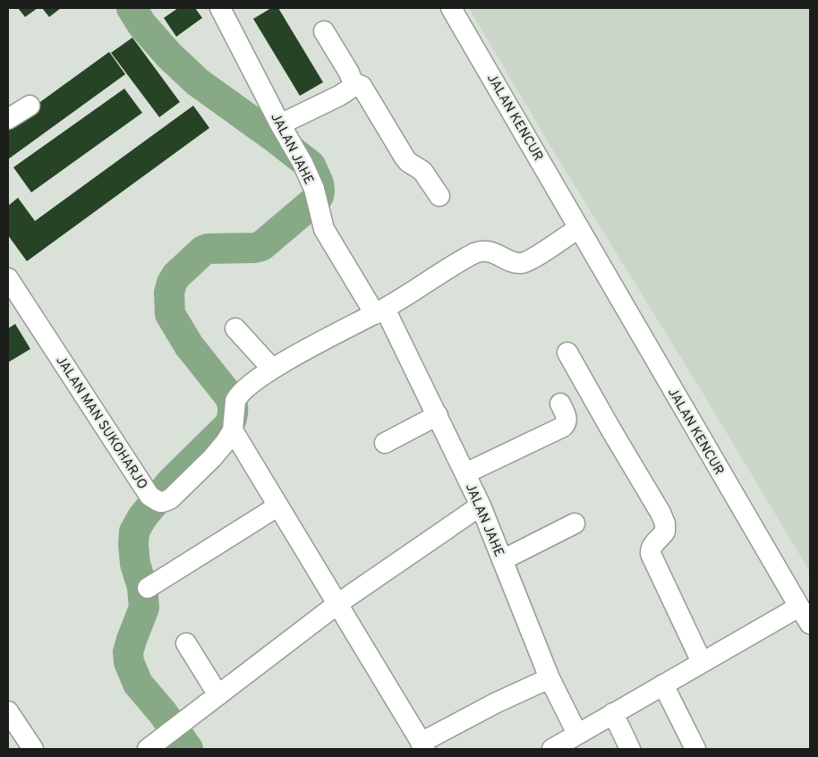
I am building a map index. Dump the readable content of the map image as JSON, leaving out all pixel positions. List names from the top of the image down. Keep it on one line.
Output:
{"streets":{"street":["JALAN KENCUR","JALAN JAHE","JALAN MAN SUKOHARJO"]}}
